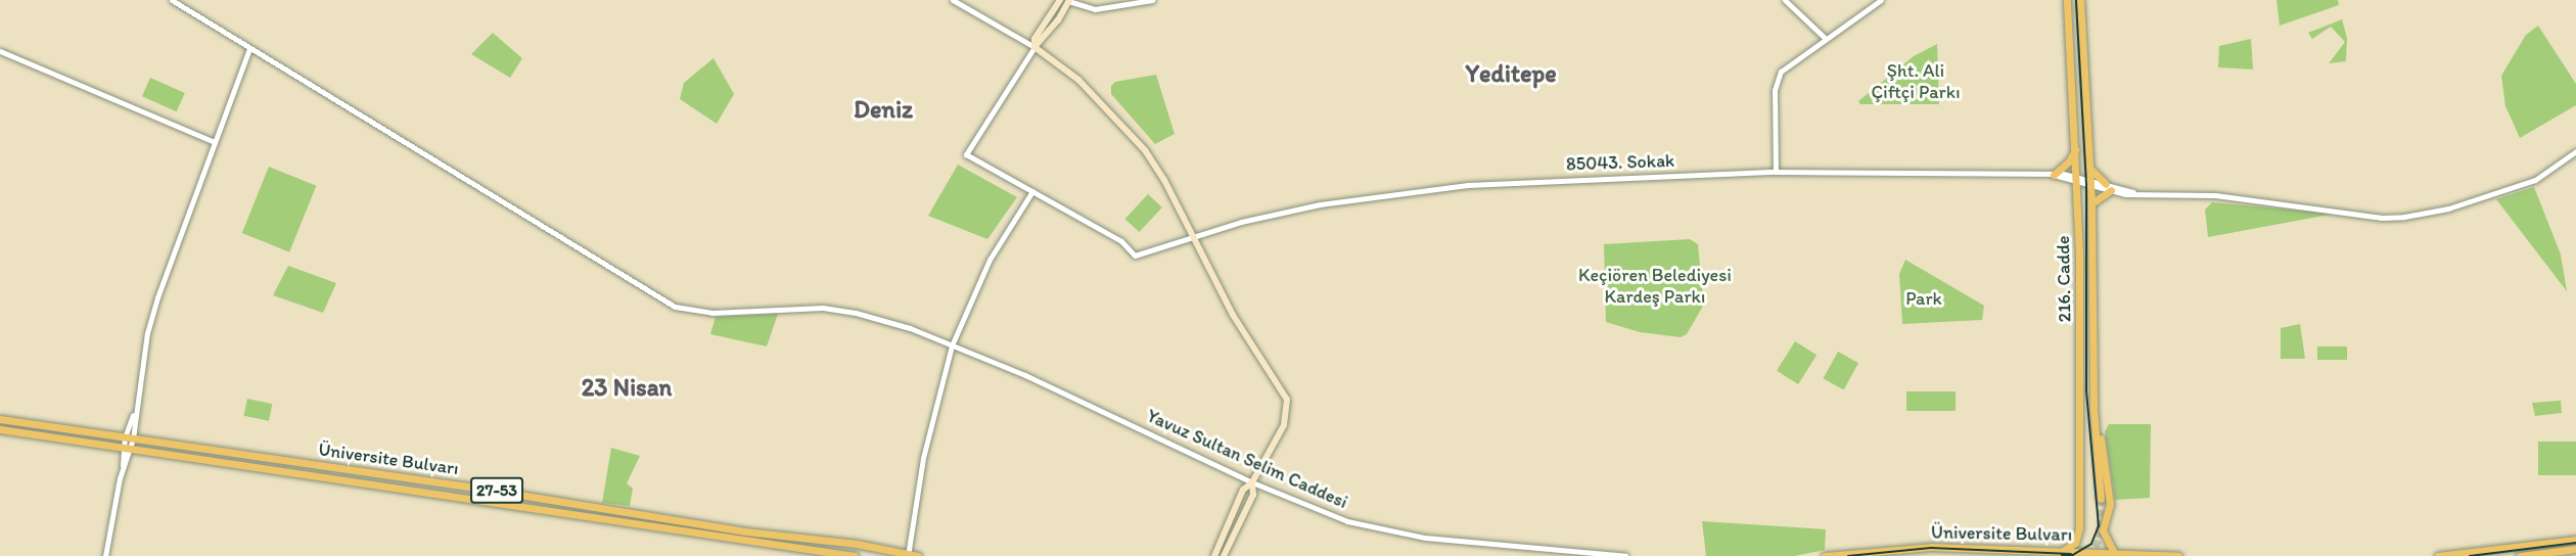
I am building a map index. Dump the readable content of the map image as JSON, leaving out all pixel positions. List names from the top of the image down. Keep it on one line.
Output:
{"streets":{"main road":["216. Cadde","Üniversite Bulvarı","27-53"],"street":["85043. Sokak","Yavuz Sultan Selim Caddesi"]},"crossings":[["85043. Sokak","216. Cadde"],["216. Cadde","Üniversite Bulvarı"]],"districts":["Yeditepe","Deniz","23 Nisan"],"parks":["Şht. Ali Çiftçi Parkı","Keçiören Belediyesi Kardeş Parkı","Park"]}
